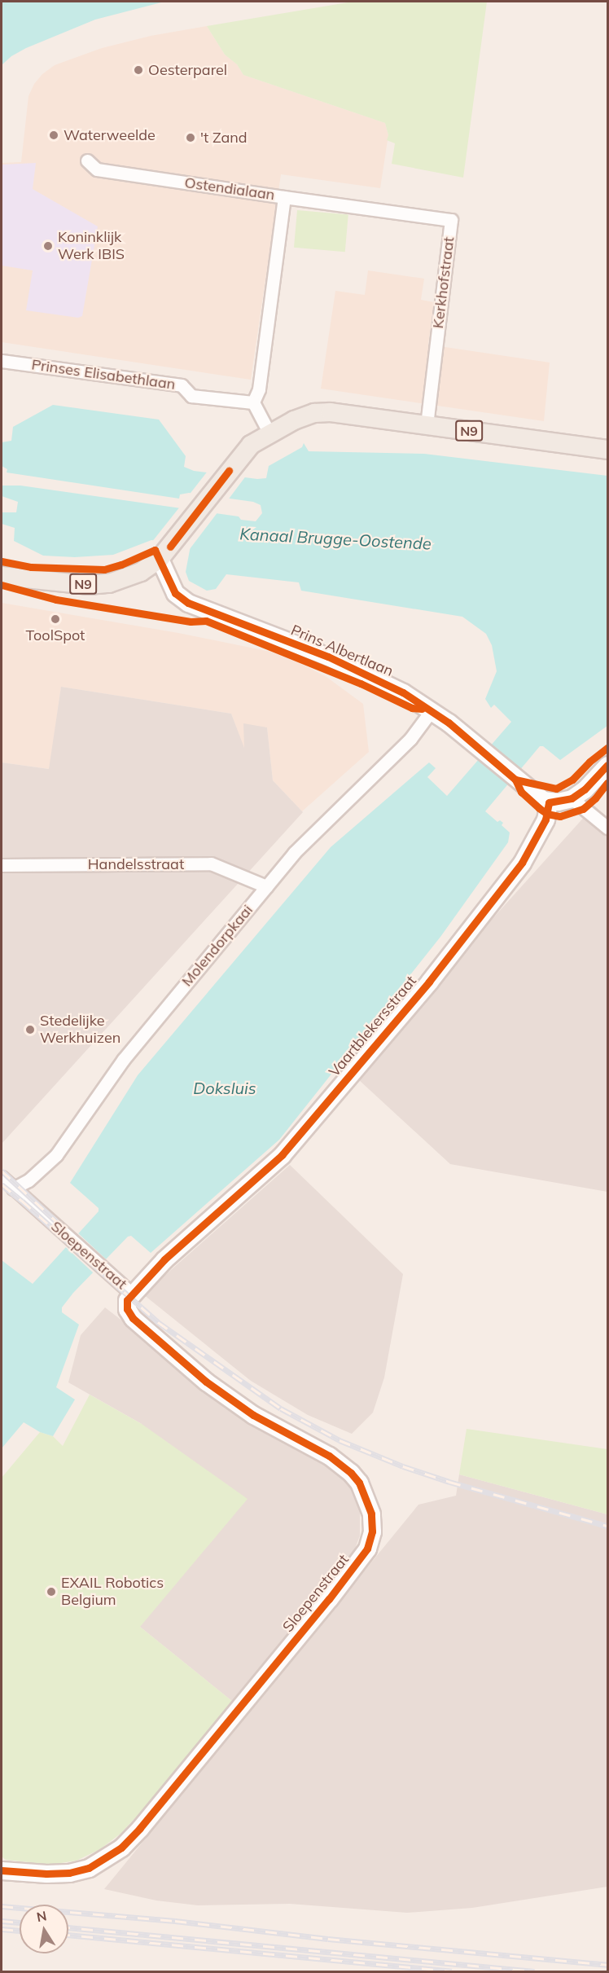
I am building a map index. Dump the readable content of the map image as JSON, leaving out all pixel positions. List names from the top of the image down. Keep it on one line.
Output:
{"streets":{"main road":["N9"],"street":["Ostendialaan","Kerkhofstraat","Prinses Elisabethlaan","Prins Albertlaan","Handelsstraat","Molendorpkaai","Vaartblekersstraat","Sloepenstraat"]},"crossings":[["Ostendialaan","Kerkhofstraat"],["Ostendialaan","Prinses Elisabethlaan"],["Kerkhofstraat","N9"],["N9","Prins Albertlaan"],["Prins Albertlaan","Molendorpkaai"],["Prins Albertlaan","Vaartblekersstraat"],["Handelsstraat","Molendorpkaai"],["Molendorpkaai","Sloepenstraat"],["Vaartblekersstraat","Sloepenstraat"]],"water":["Kanaal Brugge-Oostende","Doksluis"],"places":["Oesterparel","Waterweelde","'t Zand","Koninklijk Werk IBIS","ToolSpot","Stedelijke Werkhuizen","EXAIL Robotics Belgium"],"north":"top"}
